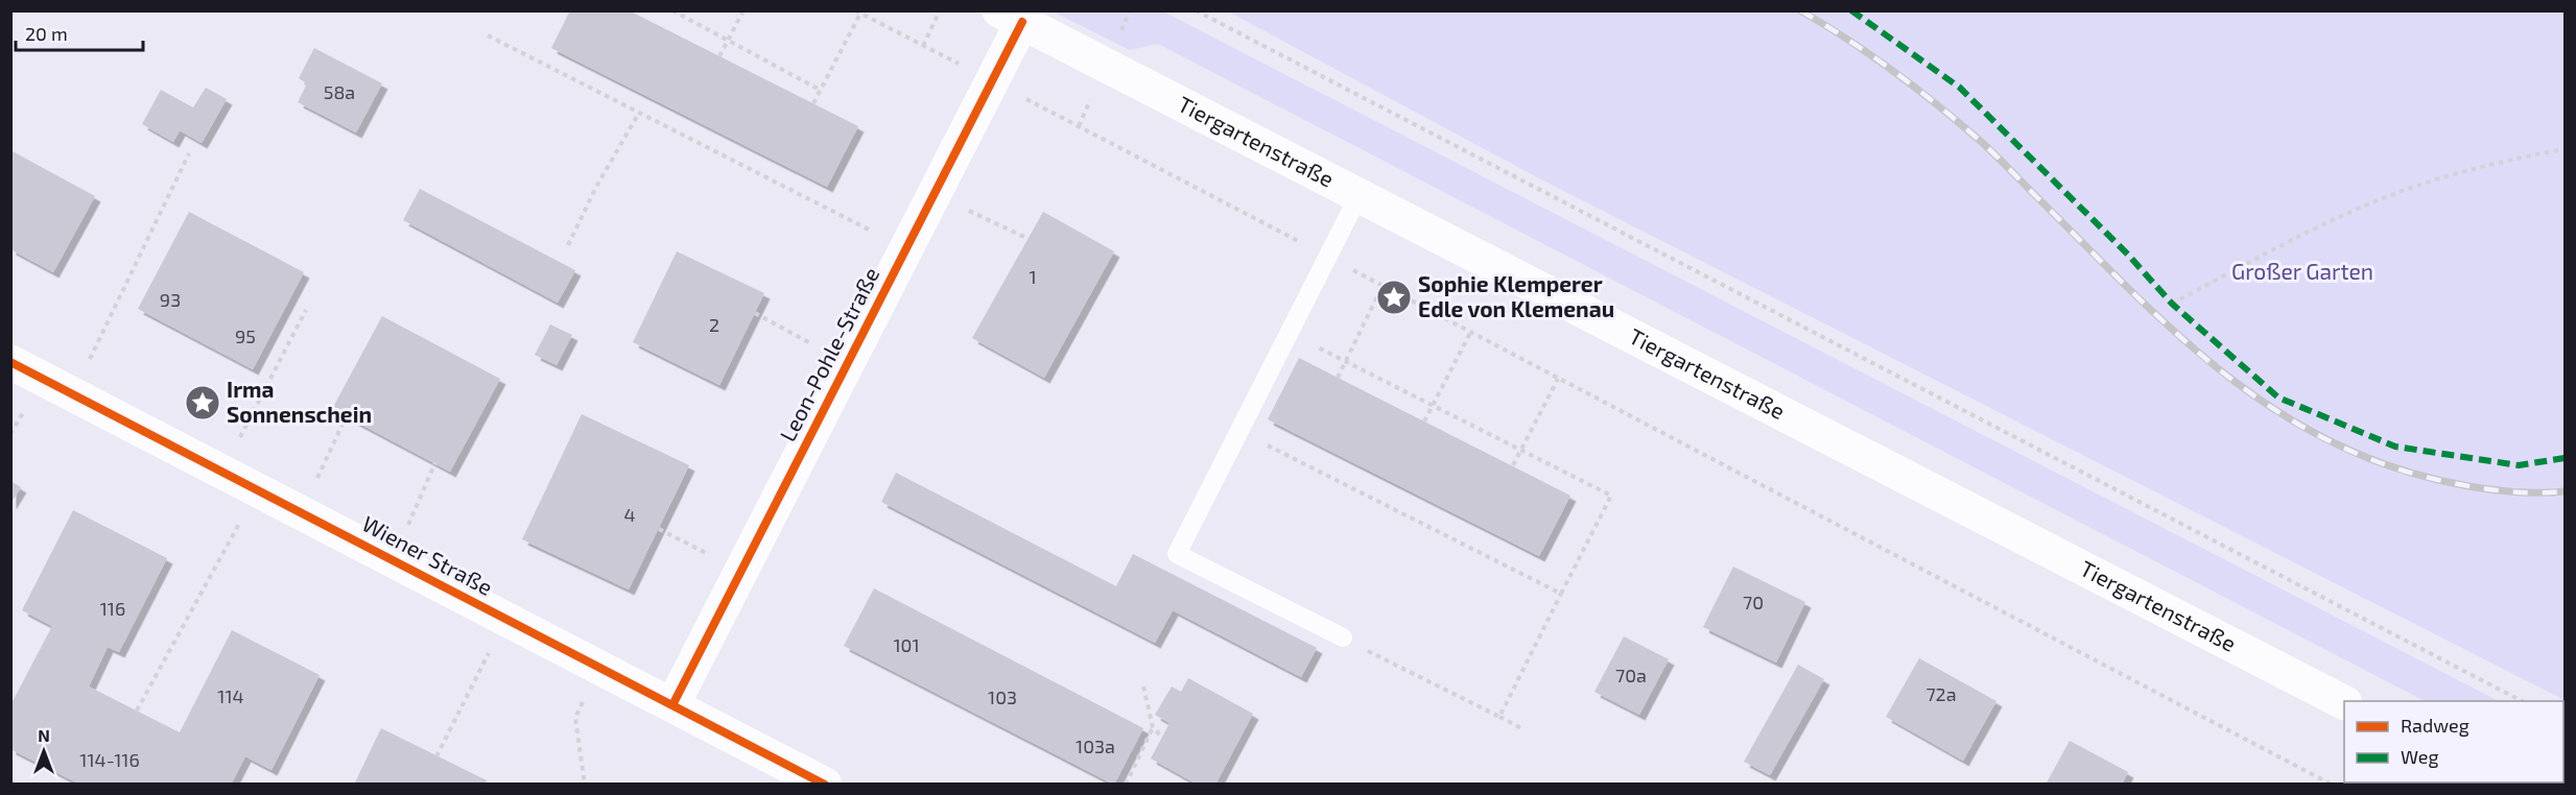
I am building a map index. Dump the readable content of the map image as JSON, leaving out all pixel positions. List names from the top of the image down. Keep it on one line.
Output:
{"streets":{"street":["Tiergartenstraße","Leon-Pohle-Straße","Wiener Straße"]},"crossings":[["Tiergartenstraße","Leon-Pohle-Straße"],["Leon-Pohle-Straße","Wiener Straße"]],"parks":["Großer Garten"],"places":{"place":["Sophie Klemperer Edle von Klemenau","Irma Sonnenschein"]},"house_numbers":["58a","1","93","2","95","4","70","116","101","70a","72a","114","103","103a","114-116"],"legend":["Radweg","Weg"],"scale_bar":"20 m","north":"top"}
